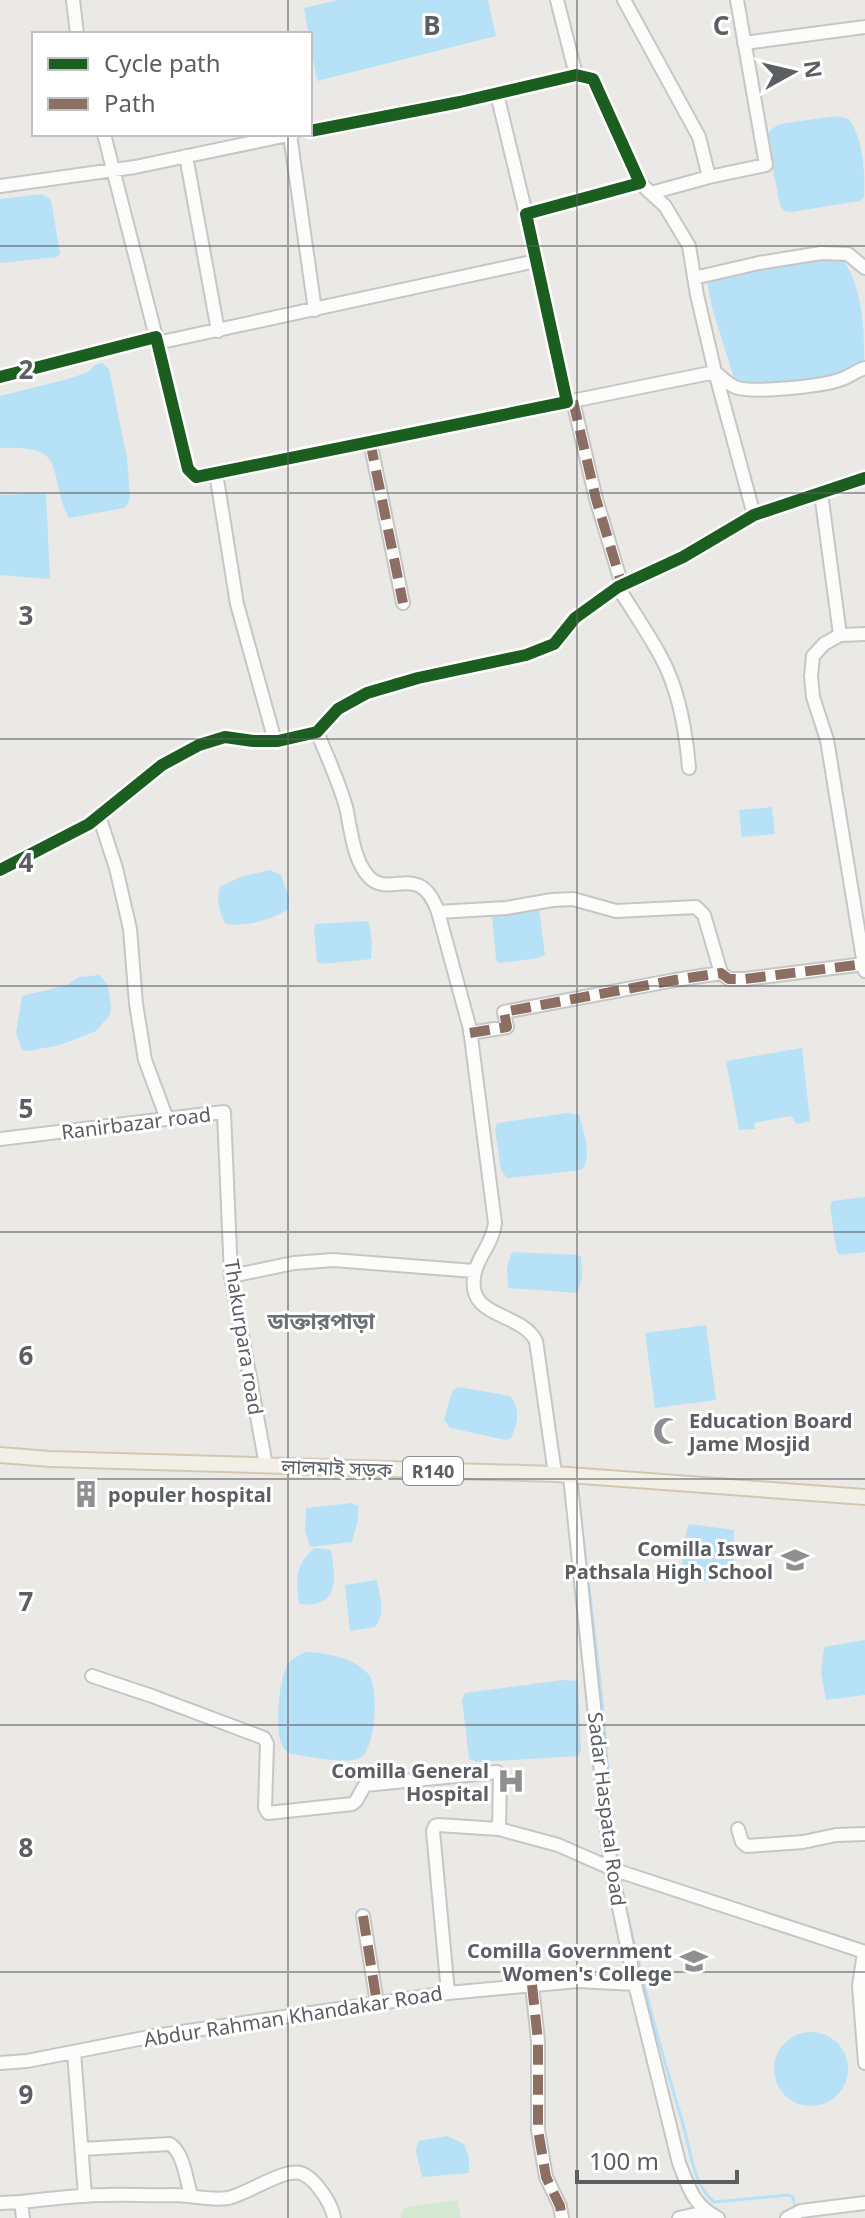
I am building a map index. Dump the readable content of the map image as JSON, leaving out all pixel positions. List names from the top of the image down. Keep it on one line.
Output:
{"streets":{"main road":["লালমাই সড়ক","R140"],"street":["Ranirbazar road","Thakurpara road","Sadar Haspatal Road","Abdur Rahman Khandakar Road"]},"crossings":[["Ranirbazar road","Thakurpara road"],["Thakurpara road","লালমাই সড়ক"],["লালমাই সড়ক","Sadar Haspatal Road"],["Sadar Haspatal Road","Abdur Rahman Khandakar Road"]],"districts":["ডাক্তারপাড়া"],"places":{"mosque":["Education Board Jame Mosjid"],"building":["populer hospital"],"school or university":["Comilla Iswar Pathsala High School","Comilla Government Women's College"],"hospital":["Comilla General Hospital"]},"legend":["Cycle path","Path"],"scale_bar":"100 m","north":"right","grid":{"columns":["B","C"],"rows":["2","3","4","5","6","7","8","9"]}}
